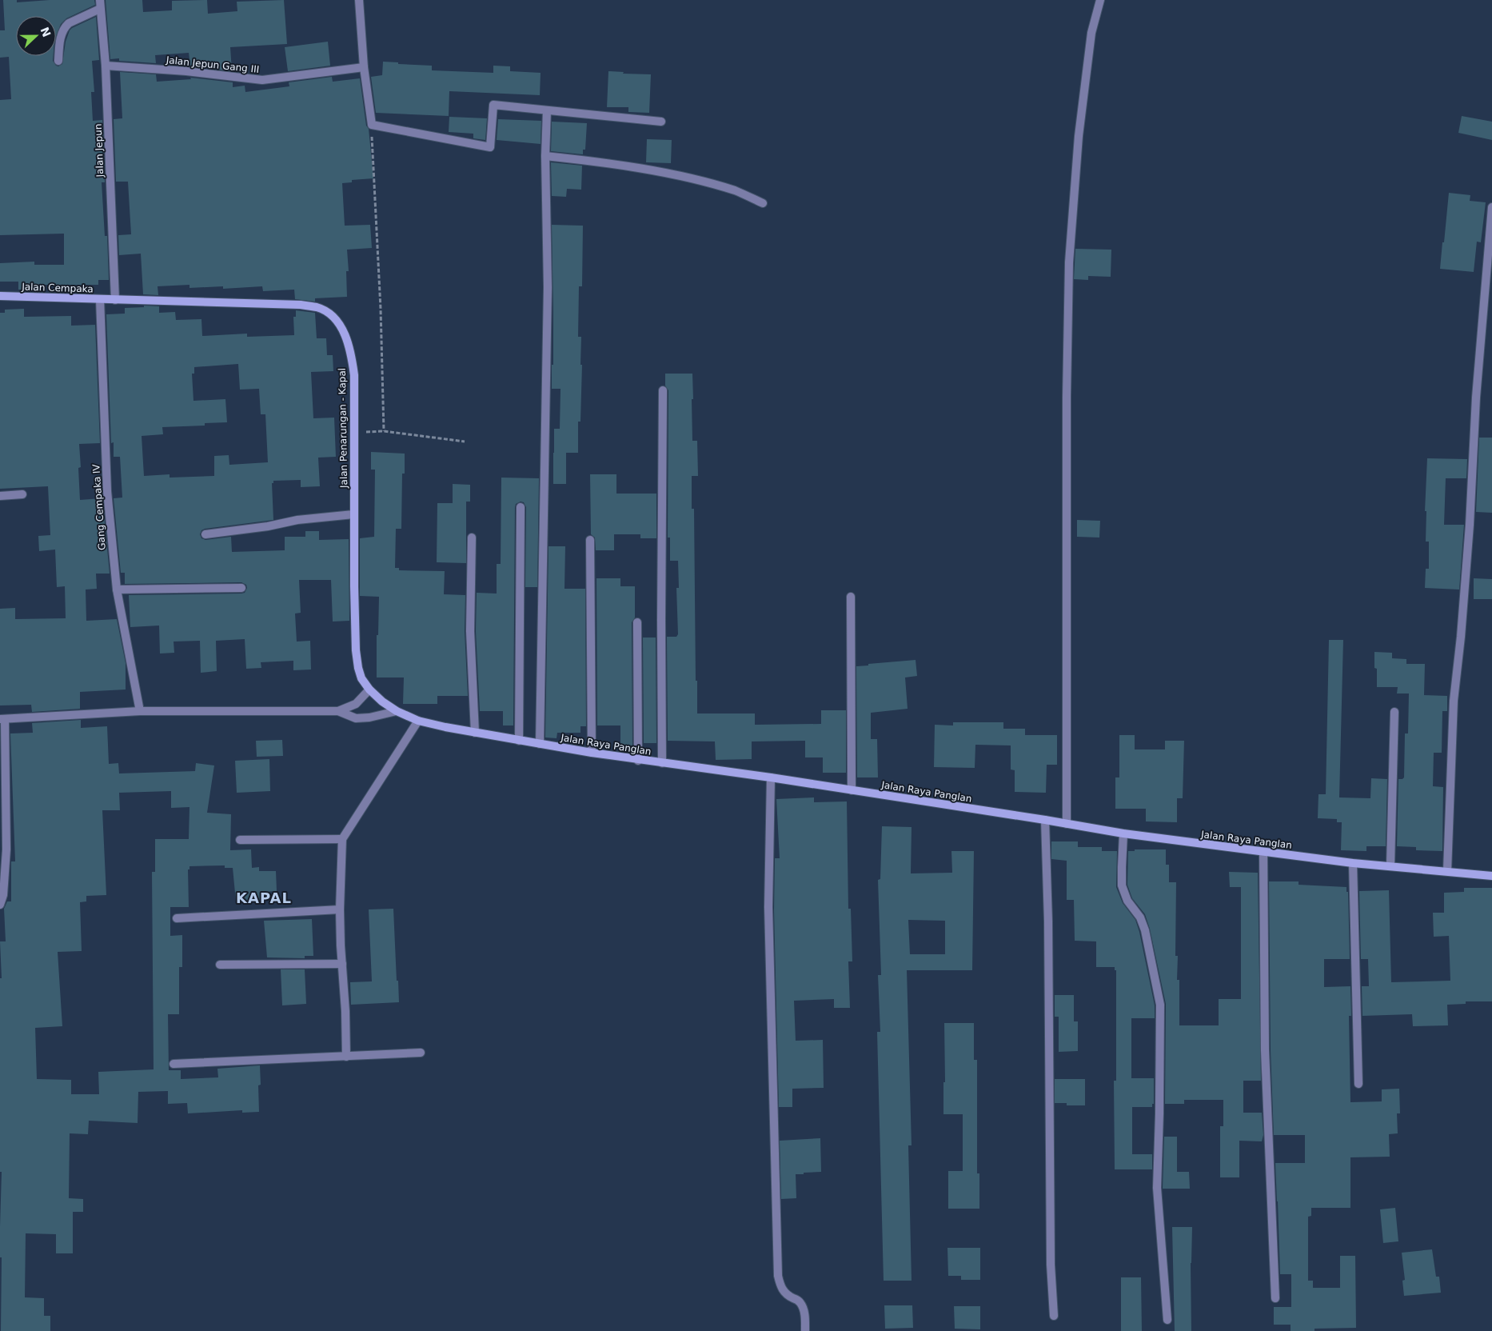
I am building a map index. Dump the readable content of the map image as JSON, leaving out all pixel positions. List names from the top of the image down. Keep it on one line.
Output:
{"streets":{"street":["Jalan Jepun Gang III","Jalan Jepun","Jalan Cempaka","Jalan Penarungan - Kapal","Gang Cempaka IV","Jalan Raya Panglan"]},"crossings":[["Jalan Jepun Gang III","Jalan Jepun"],["Jalan Jepun","Jalan Cempaka"],["Jalan Jepun","Jalan Penarungan - Kapal"],["Jalan Cempaka","Jalan Penarungan - Kapal"],["Jalan Cempaka","Gang Cempaka IV"],["Jalan Penarungan - Kapal","Jalan Raya Panglan"]],"districts":["KAPAL"],"north":"right"}
